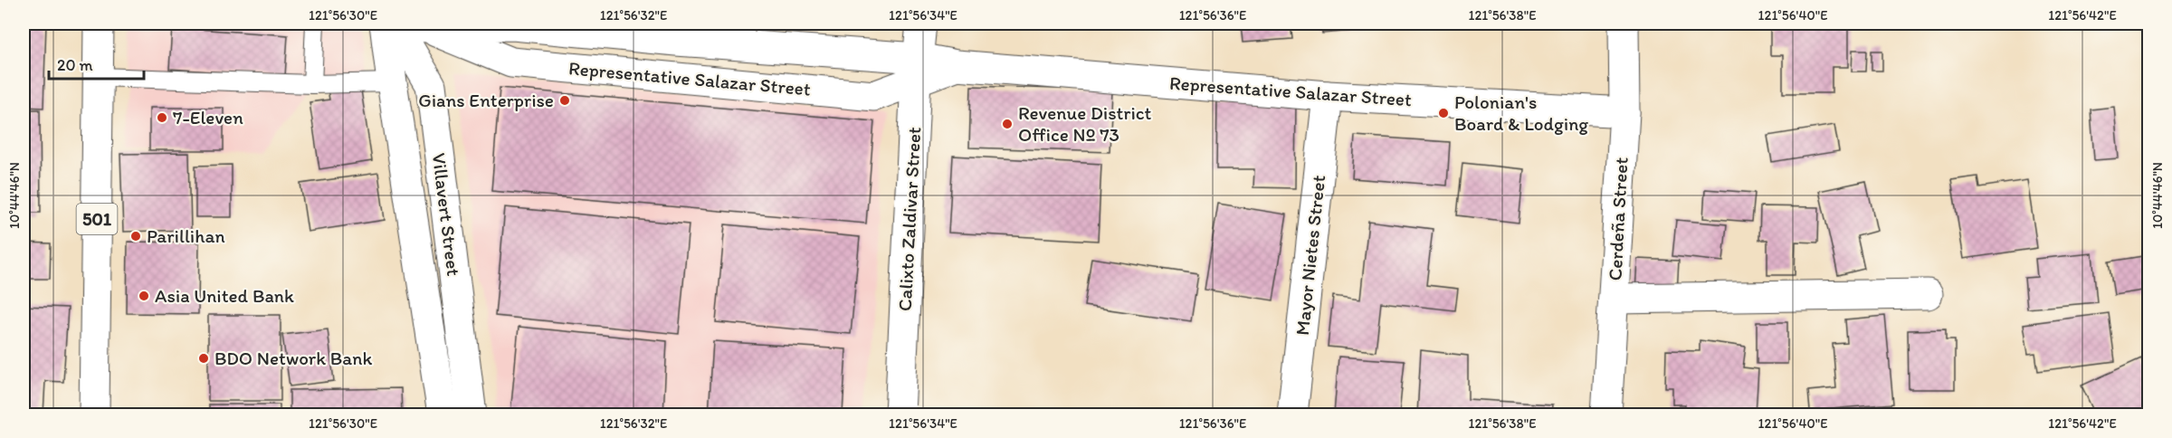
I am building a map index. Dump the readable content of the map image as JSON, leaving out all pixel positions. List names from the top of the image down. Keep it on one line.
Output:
{"streets":{"street":["Representative Salazar Street","Villavert Street","501","Calixto Zaldivar Street","Cerdeña Street","Mayor Nietes Street"]},"crossings":[["Representative Salazar Street","Calixto Zaldivar Street"],["Representative Salazar Street","Cerdeña Street"],["Representative Salazar Street","Mayor Nietes Street"]],"places":["Gians Enterprise","Polonian's Board & Lodging","7-Eleven","Revenue District Office № 73","Parillihan","Asia United Bank","BDO Network Bank"],"scale_bar":"20 m","coordinates":["121°56'30\"E","121°56'32\"E","121°56'34\"E","121°56'36\"E","121°56'38\"E","121°56'40\"E","121°56'42\"E","10°44'46\"N"]}
